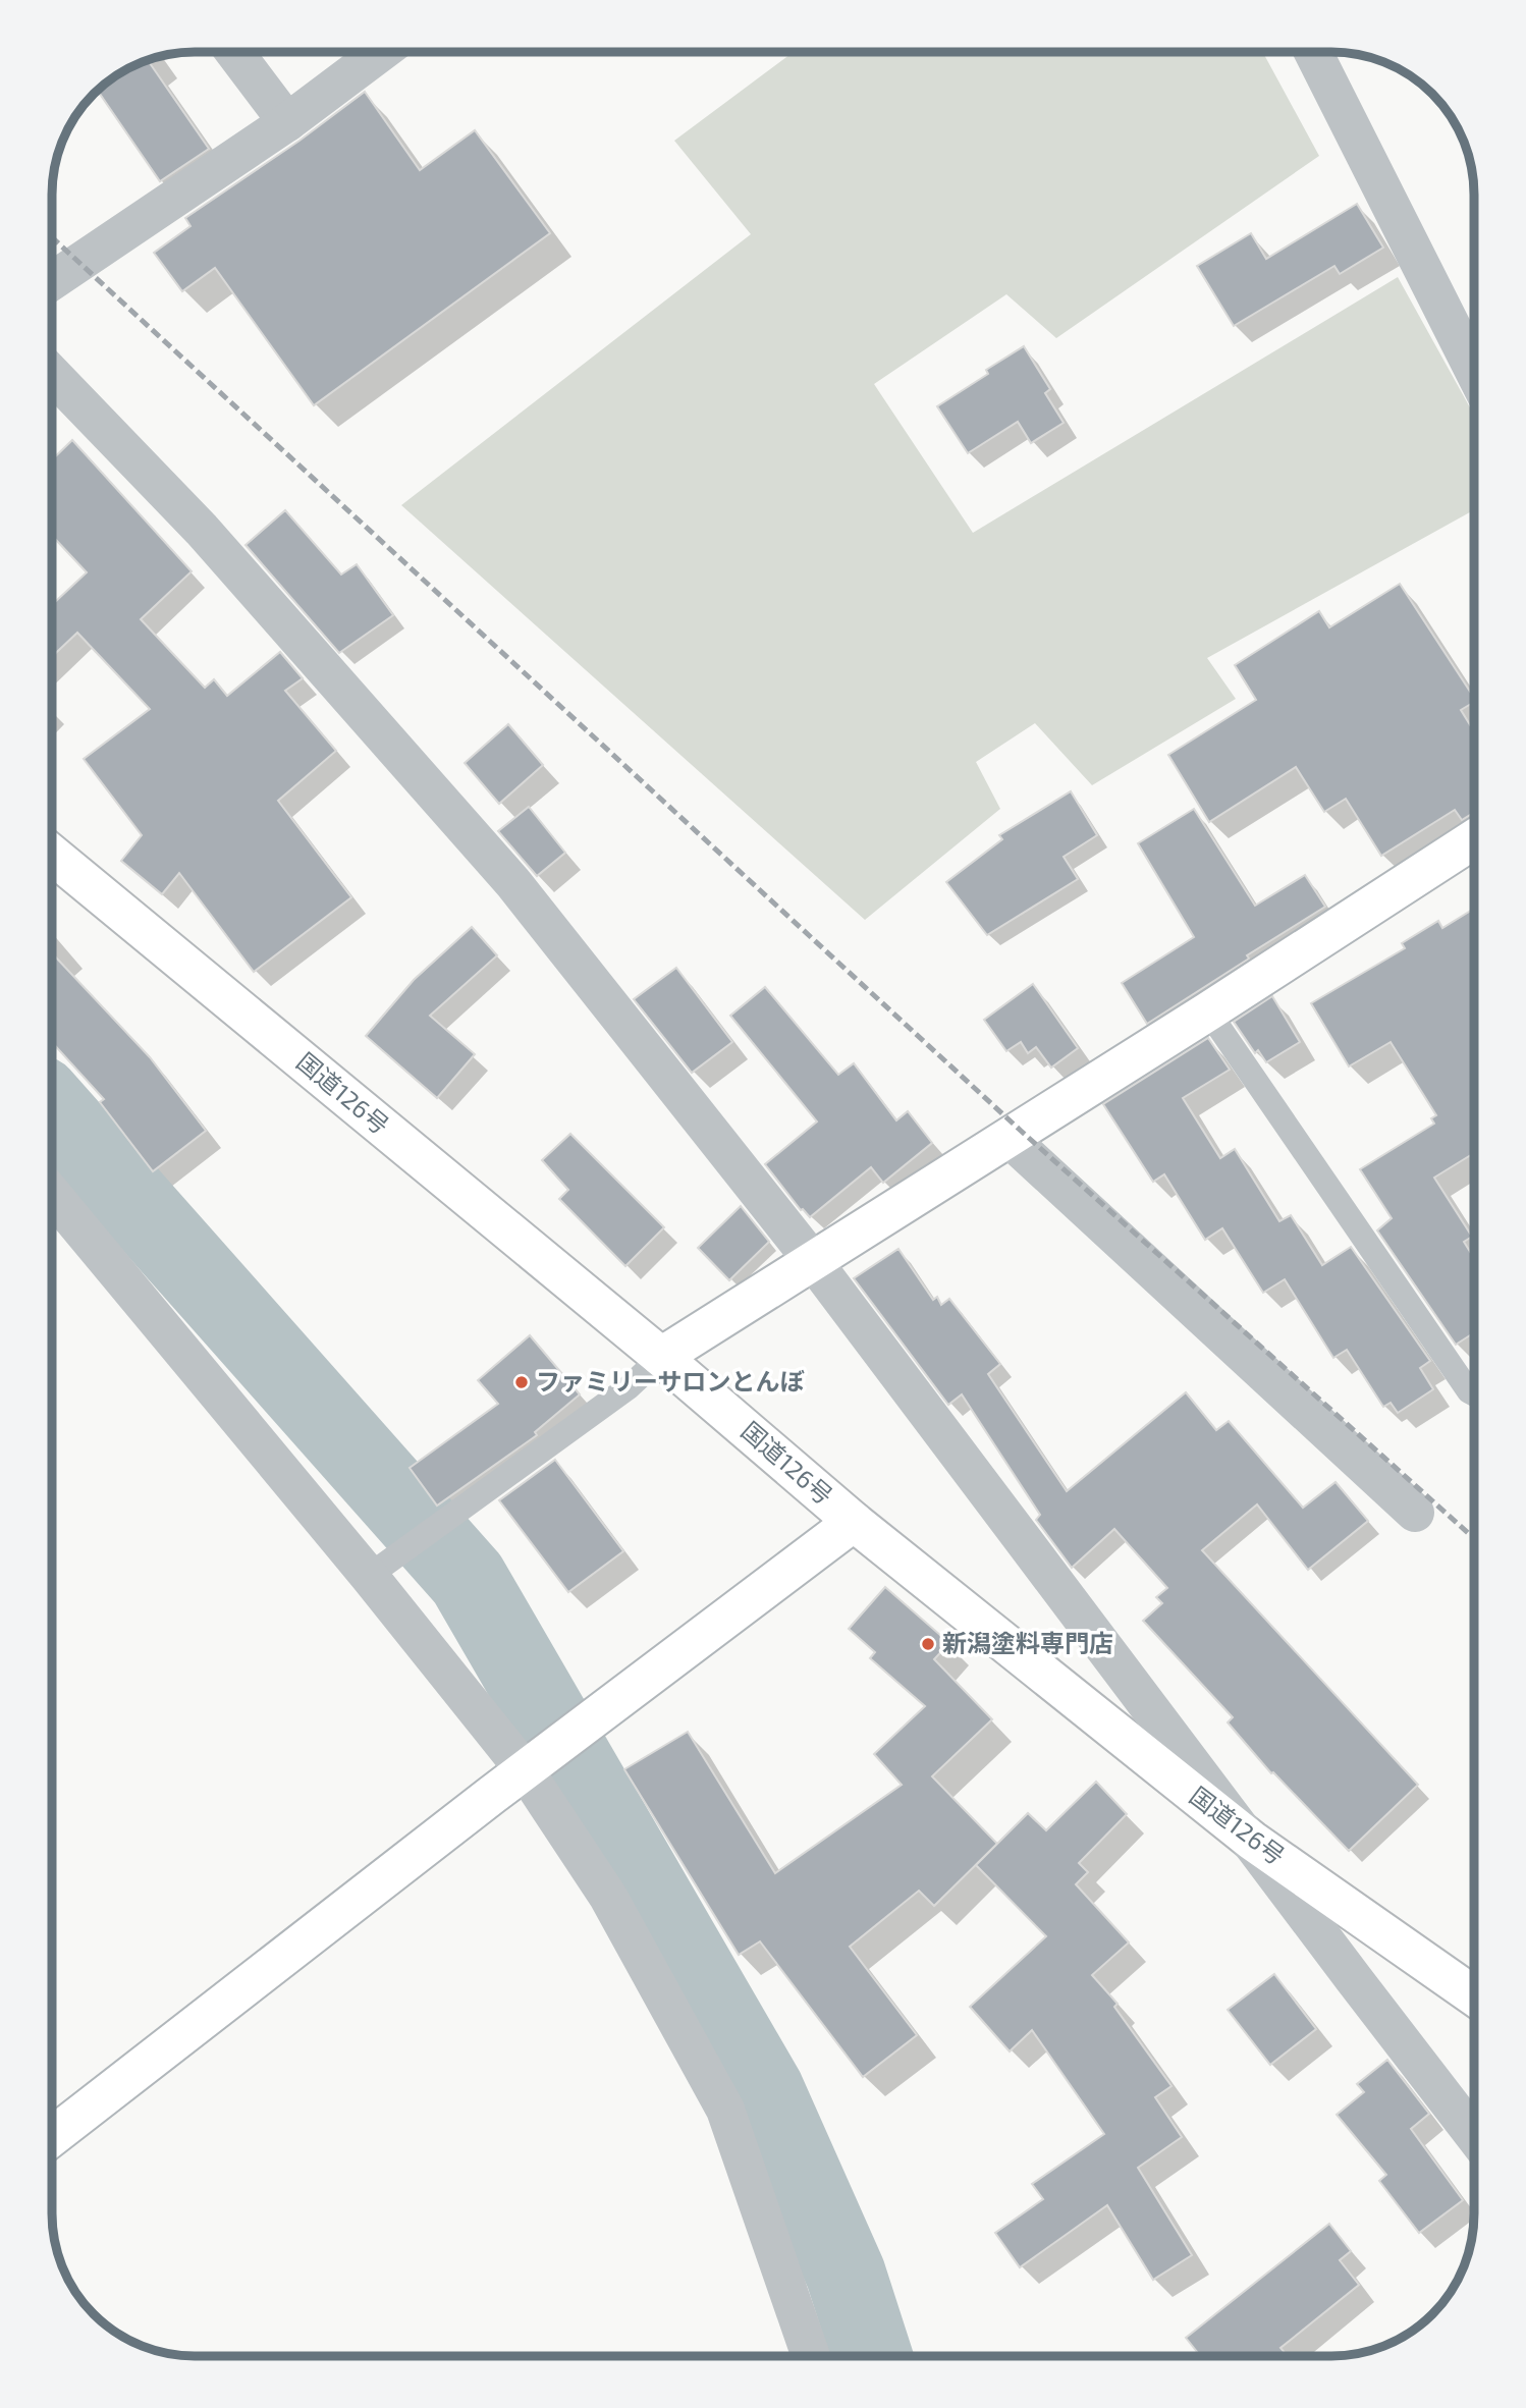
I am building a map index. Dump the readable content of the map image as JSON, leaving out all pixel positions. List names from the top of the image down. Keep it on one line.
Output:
{"streets":{"main road":["国道126号"]},"places":["ファミリーサロンとんぼ","新潟塗料専門店"]}
